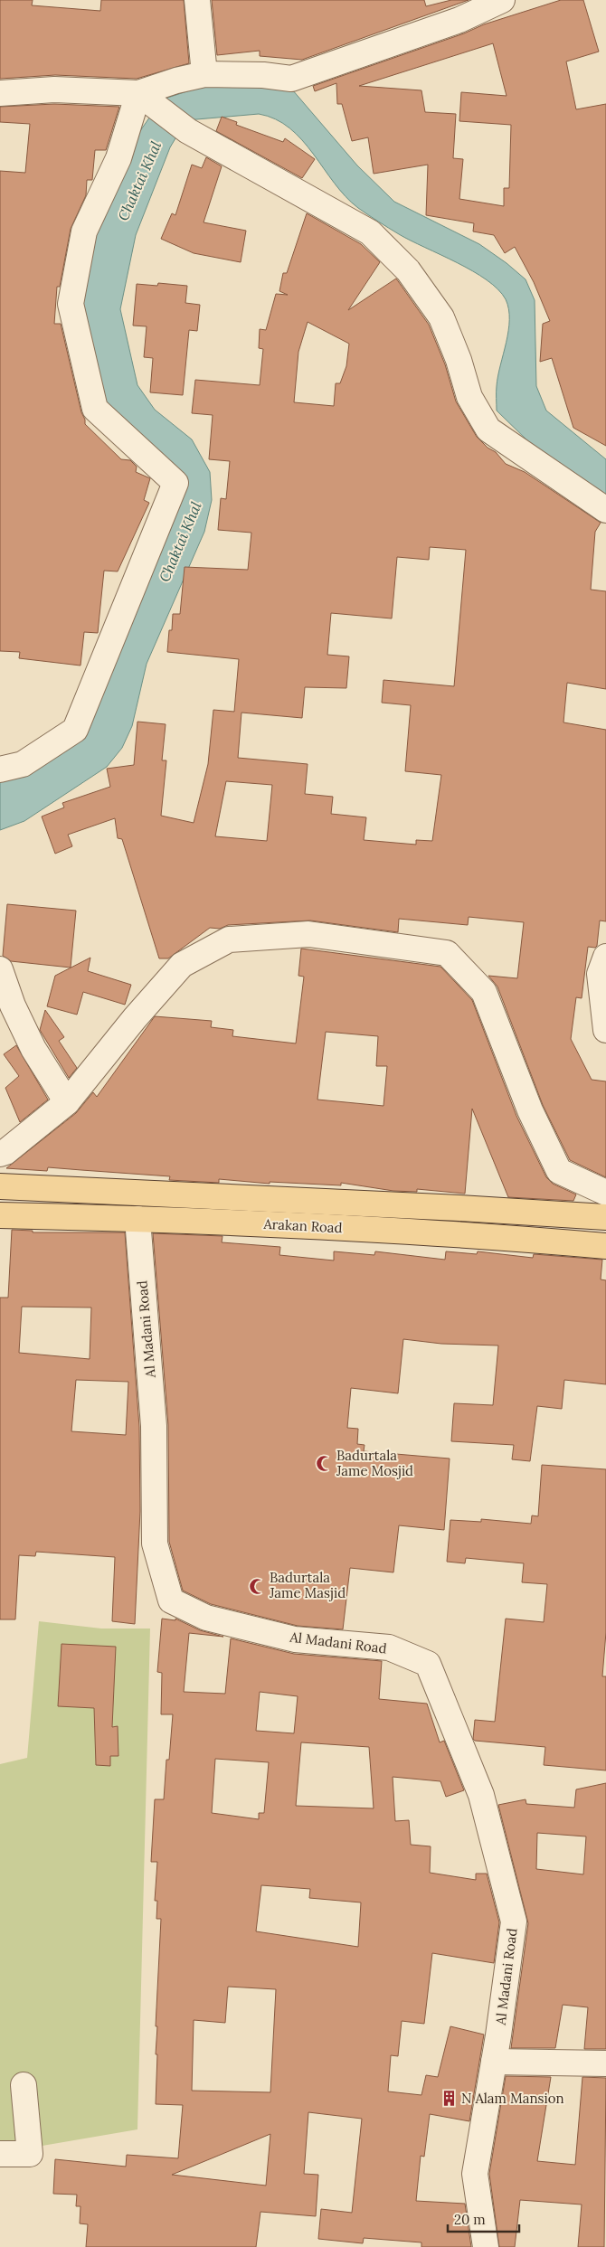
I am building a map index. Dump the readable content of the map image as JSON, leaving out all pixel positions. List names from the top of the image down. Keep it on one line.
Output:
{"streets":{"main road":["Arakan Road"],"street":["Al Madani Road"]},"crossings":[["Arakan Road","Al Madani Road"]],"water":["Chaktai Khal"],"places":{"mosque":["Badurtala Jame Mosjid","Badurtala Jame Masjid"],"building":["N Alam Mansion"]},"scale_bar":"20 m"}
